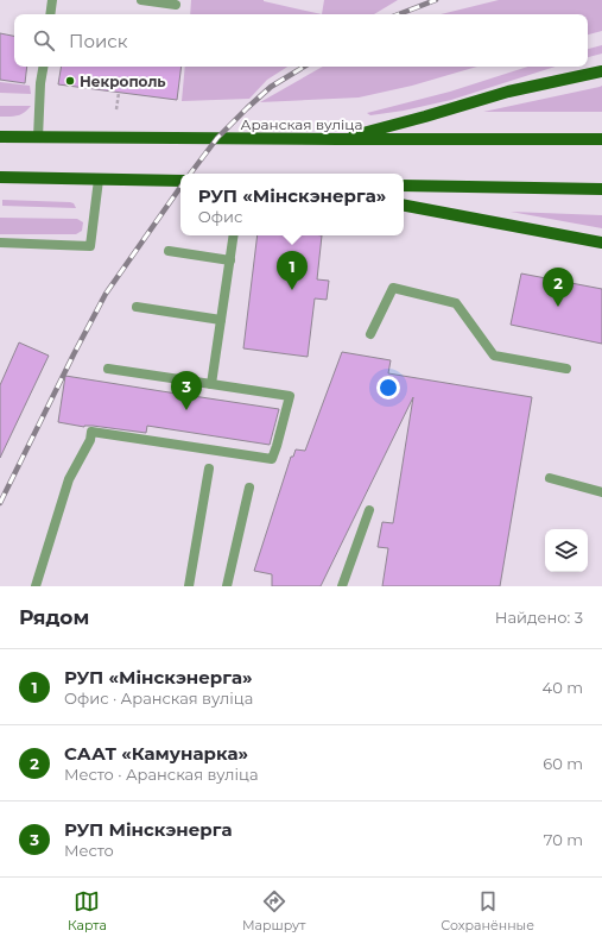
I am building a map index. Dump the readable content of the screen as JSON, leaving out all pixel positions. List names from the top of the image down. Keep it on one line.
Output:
{"streets":{"main road":["Аранская вуліца"]},"places":["Некрополь"],"page":{"search":"Поиск","popup":["РУП «Мінскэнерга»","Офис"],"pins":["1","2","3"],"heading":["Рядом","Найдено: 3"],"list":[{"mark":"1","name":"РУП «Мінскэнерга»","note":"Офис · Аранская вуліца","value":"40 m"},{"mark":"2","name":"СААТ «Камунарка»","note":"Место · Аранская вуліца","value":"60 m"},{"mark":"3","name":"РУП Мінскэнерга","note":"Место","value":"70 m"}],"nav":["Карта","Маршрут","Сохранённые"]}}
